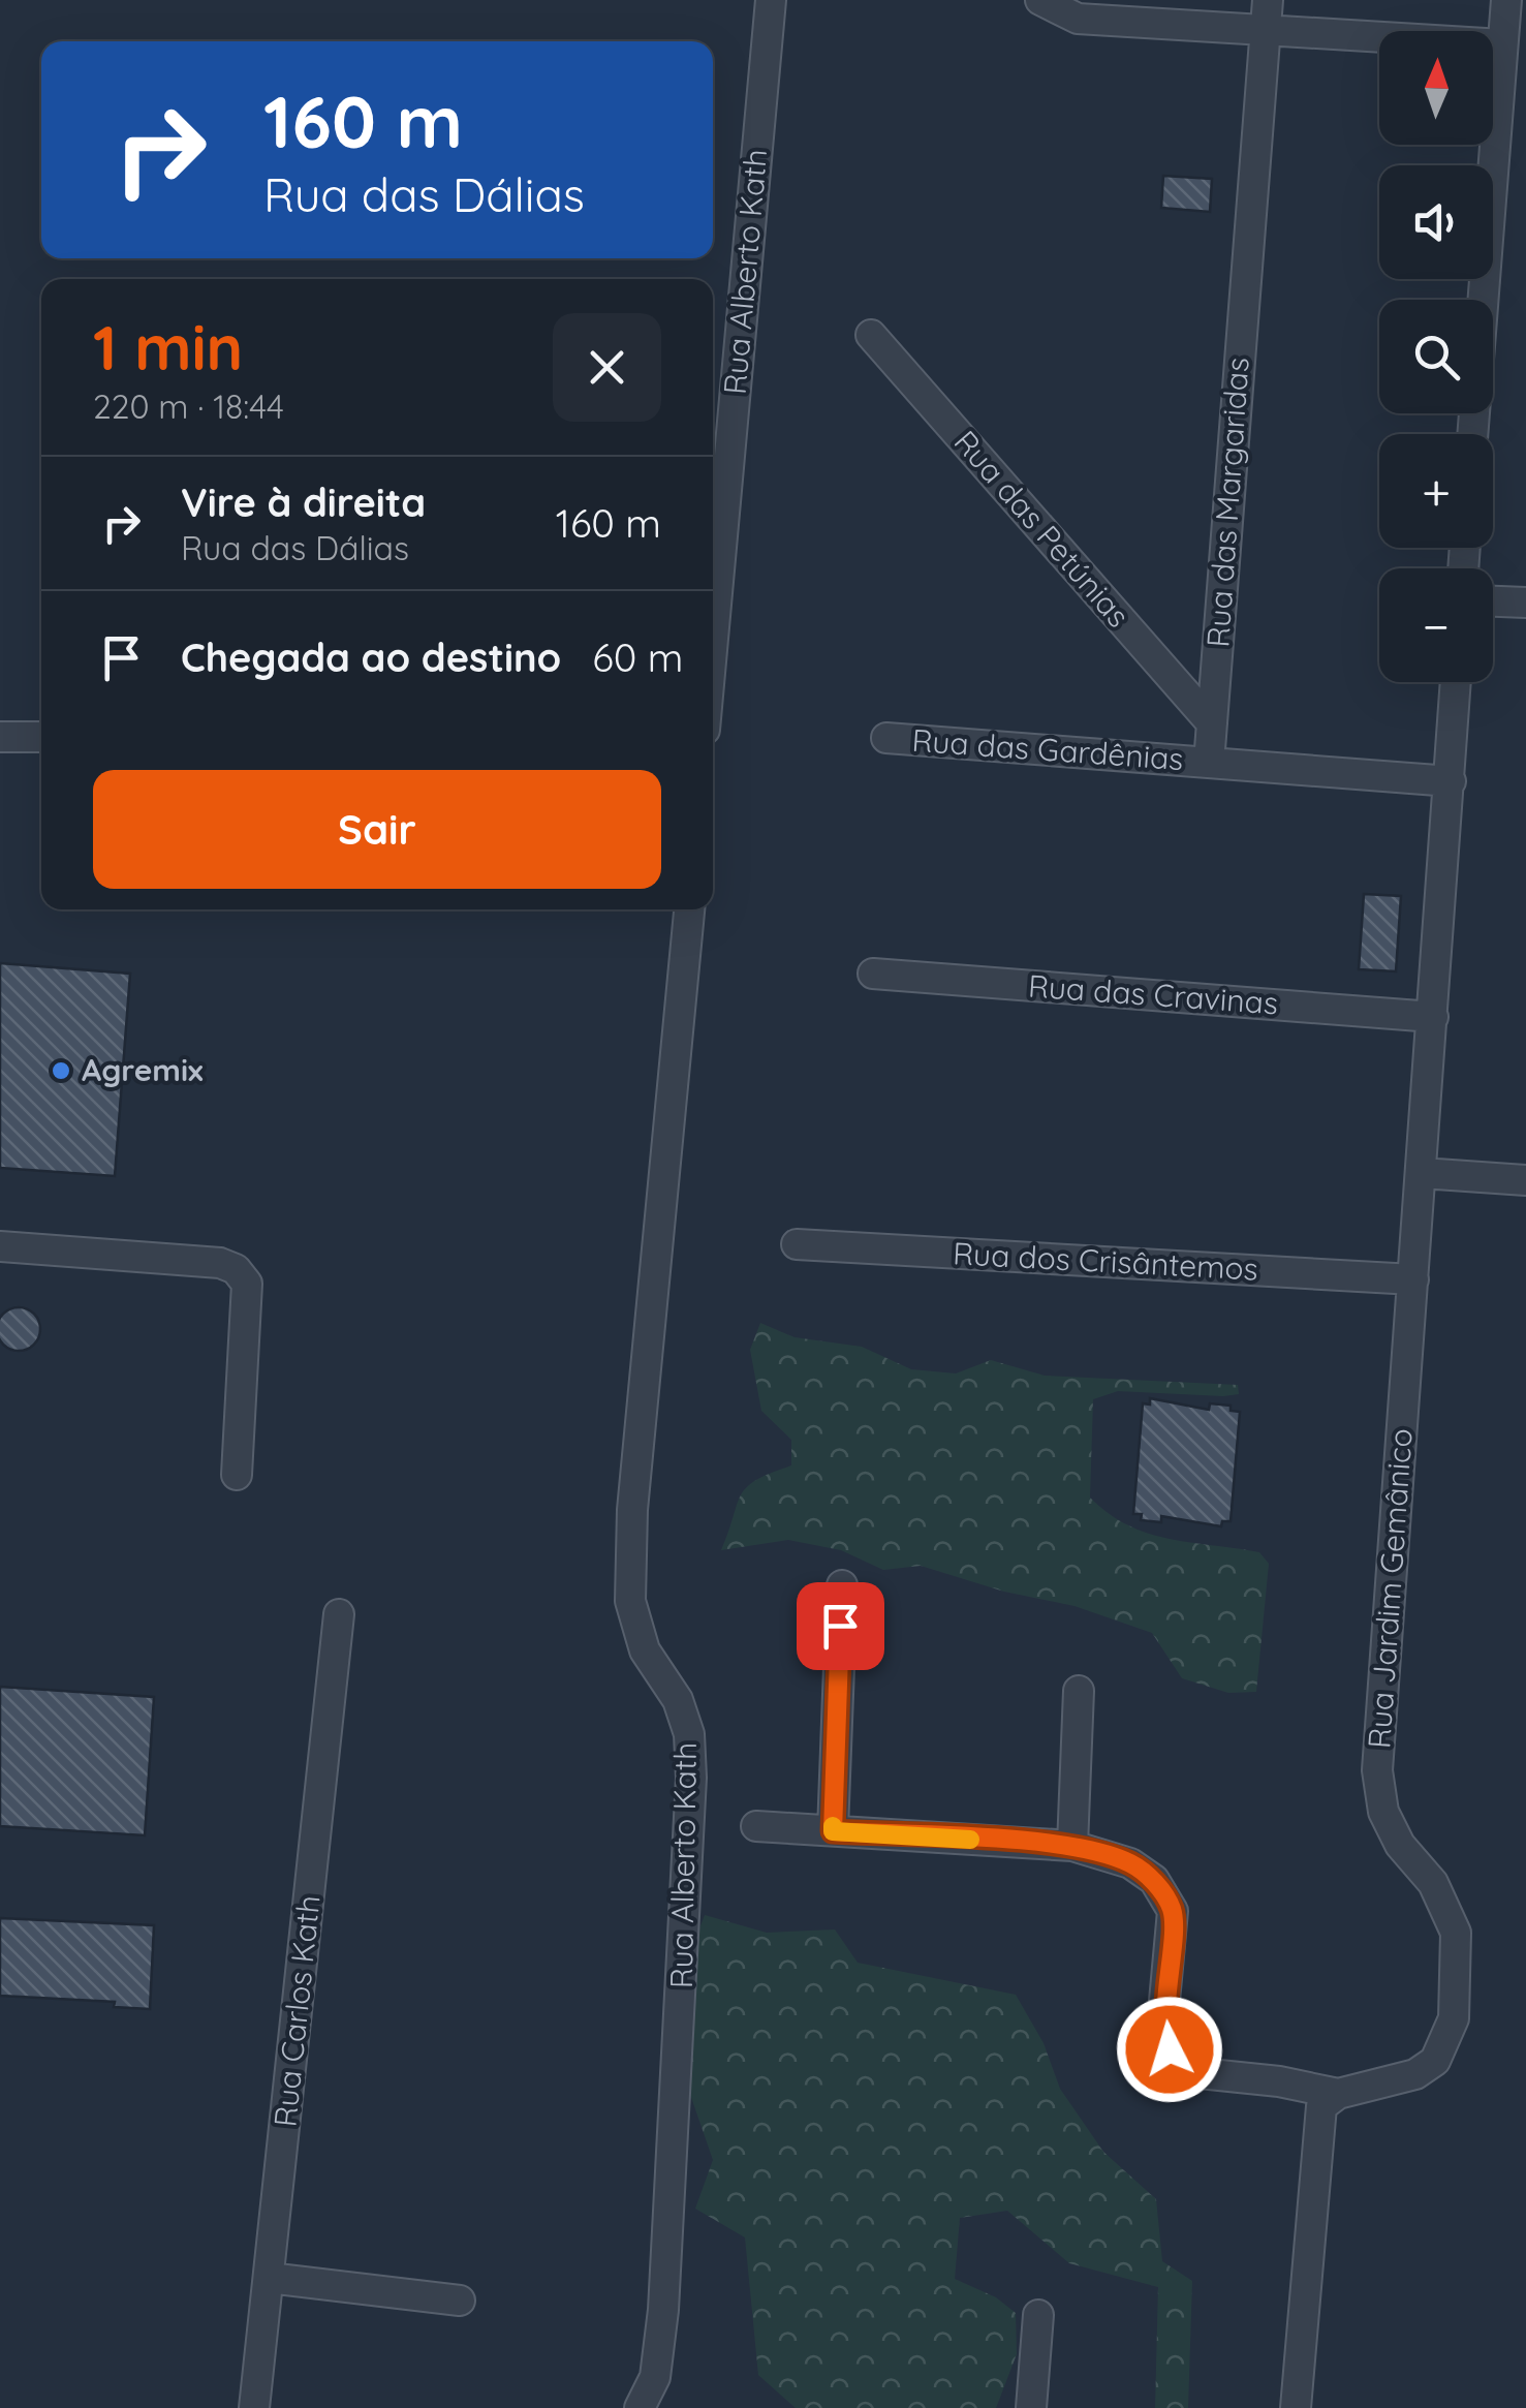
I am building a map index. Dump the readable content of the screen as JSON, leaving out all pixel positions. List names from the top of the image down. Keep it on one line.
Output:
{"streets":{"street":["Rua Alberto Kath","Rua das Margaridas","Rua das Petúnias","Rua das Gardênias","Rua das Cravinas","Rua dos Crisântemos","Rua Jardim Gemânico","Rua Carlos Kath"]},"crossings":[["Rua das Margaridas","Rua das Petúnias"],["Rua das Margaridas","Rua das Gardênias"],["Rua das Cravinas","Rua Jardim Gemânico"],["Rua dos Crisântemos","Rua Jardim Gemânico"]],"places":["Agremix"],"north":"top","page":{"map_buttons":["+","−"],"turn":["160 m","Rua das Dálias"],"heading":["1 min","220 m · 18:44"],"list":[{"name":"Vire à direita","note":"Rua das Dálias","value":"160 m"},{"name":"Chegada ao destino","value":"60 m"}],"buttons":"Sair"}}
